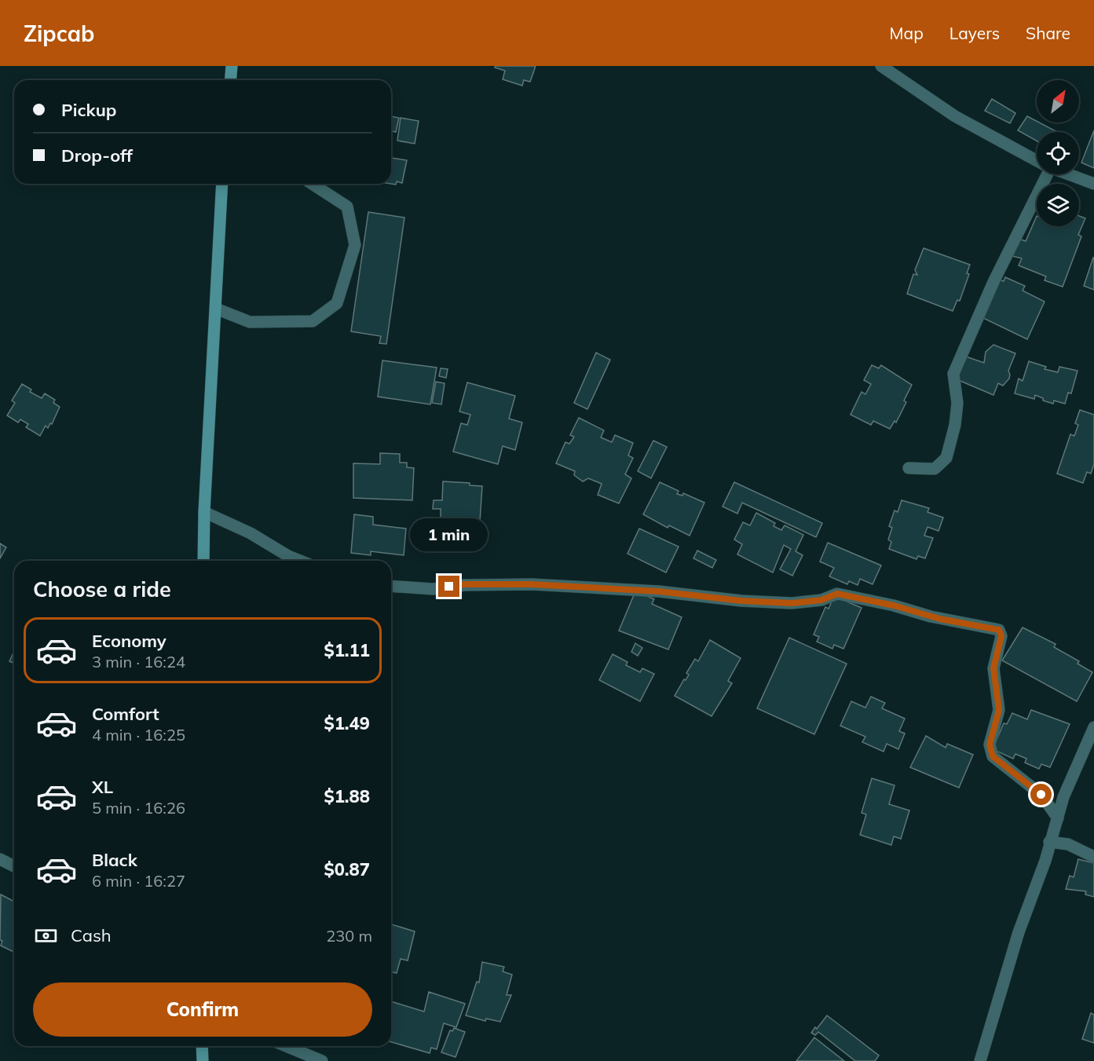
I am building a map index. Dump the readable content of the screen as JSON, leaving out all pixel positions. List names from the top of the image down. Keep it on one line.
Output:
{"north":"top right","page":{"header":"Zipcab","nav":["Map","Layers","Share"],"banner":["Pickup","Drop-off"],"bubble":"1 min","heading":"Choose a ride","list":[{"name":"Economy","note":"3 min · 16:24","value":"$1.11"},{"name":"Comfort","note":"4 min · 16:25","value":"$1.49"},{"name":"XL","note":"5 min · 16:26","value":"$1.88"},{"name":"Black","note":"6 min · 16:27","value":"$0.87"}],"pay":["Cash","230 m"],"buttons":"Confirm"}}
